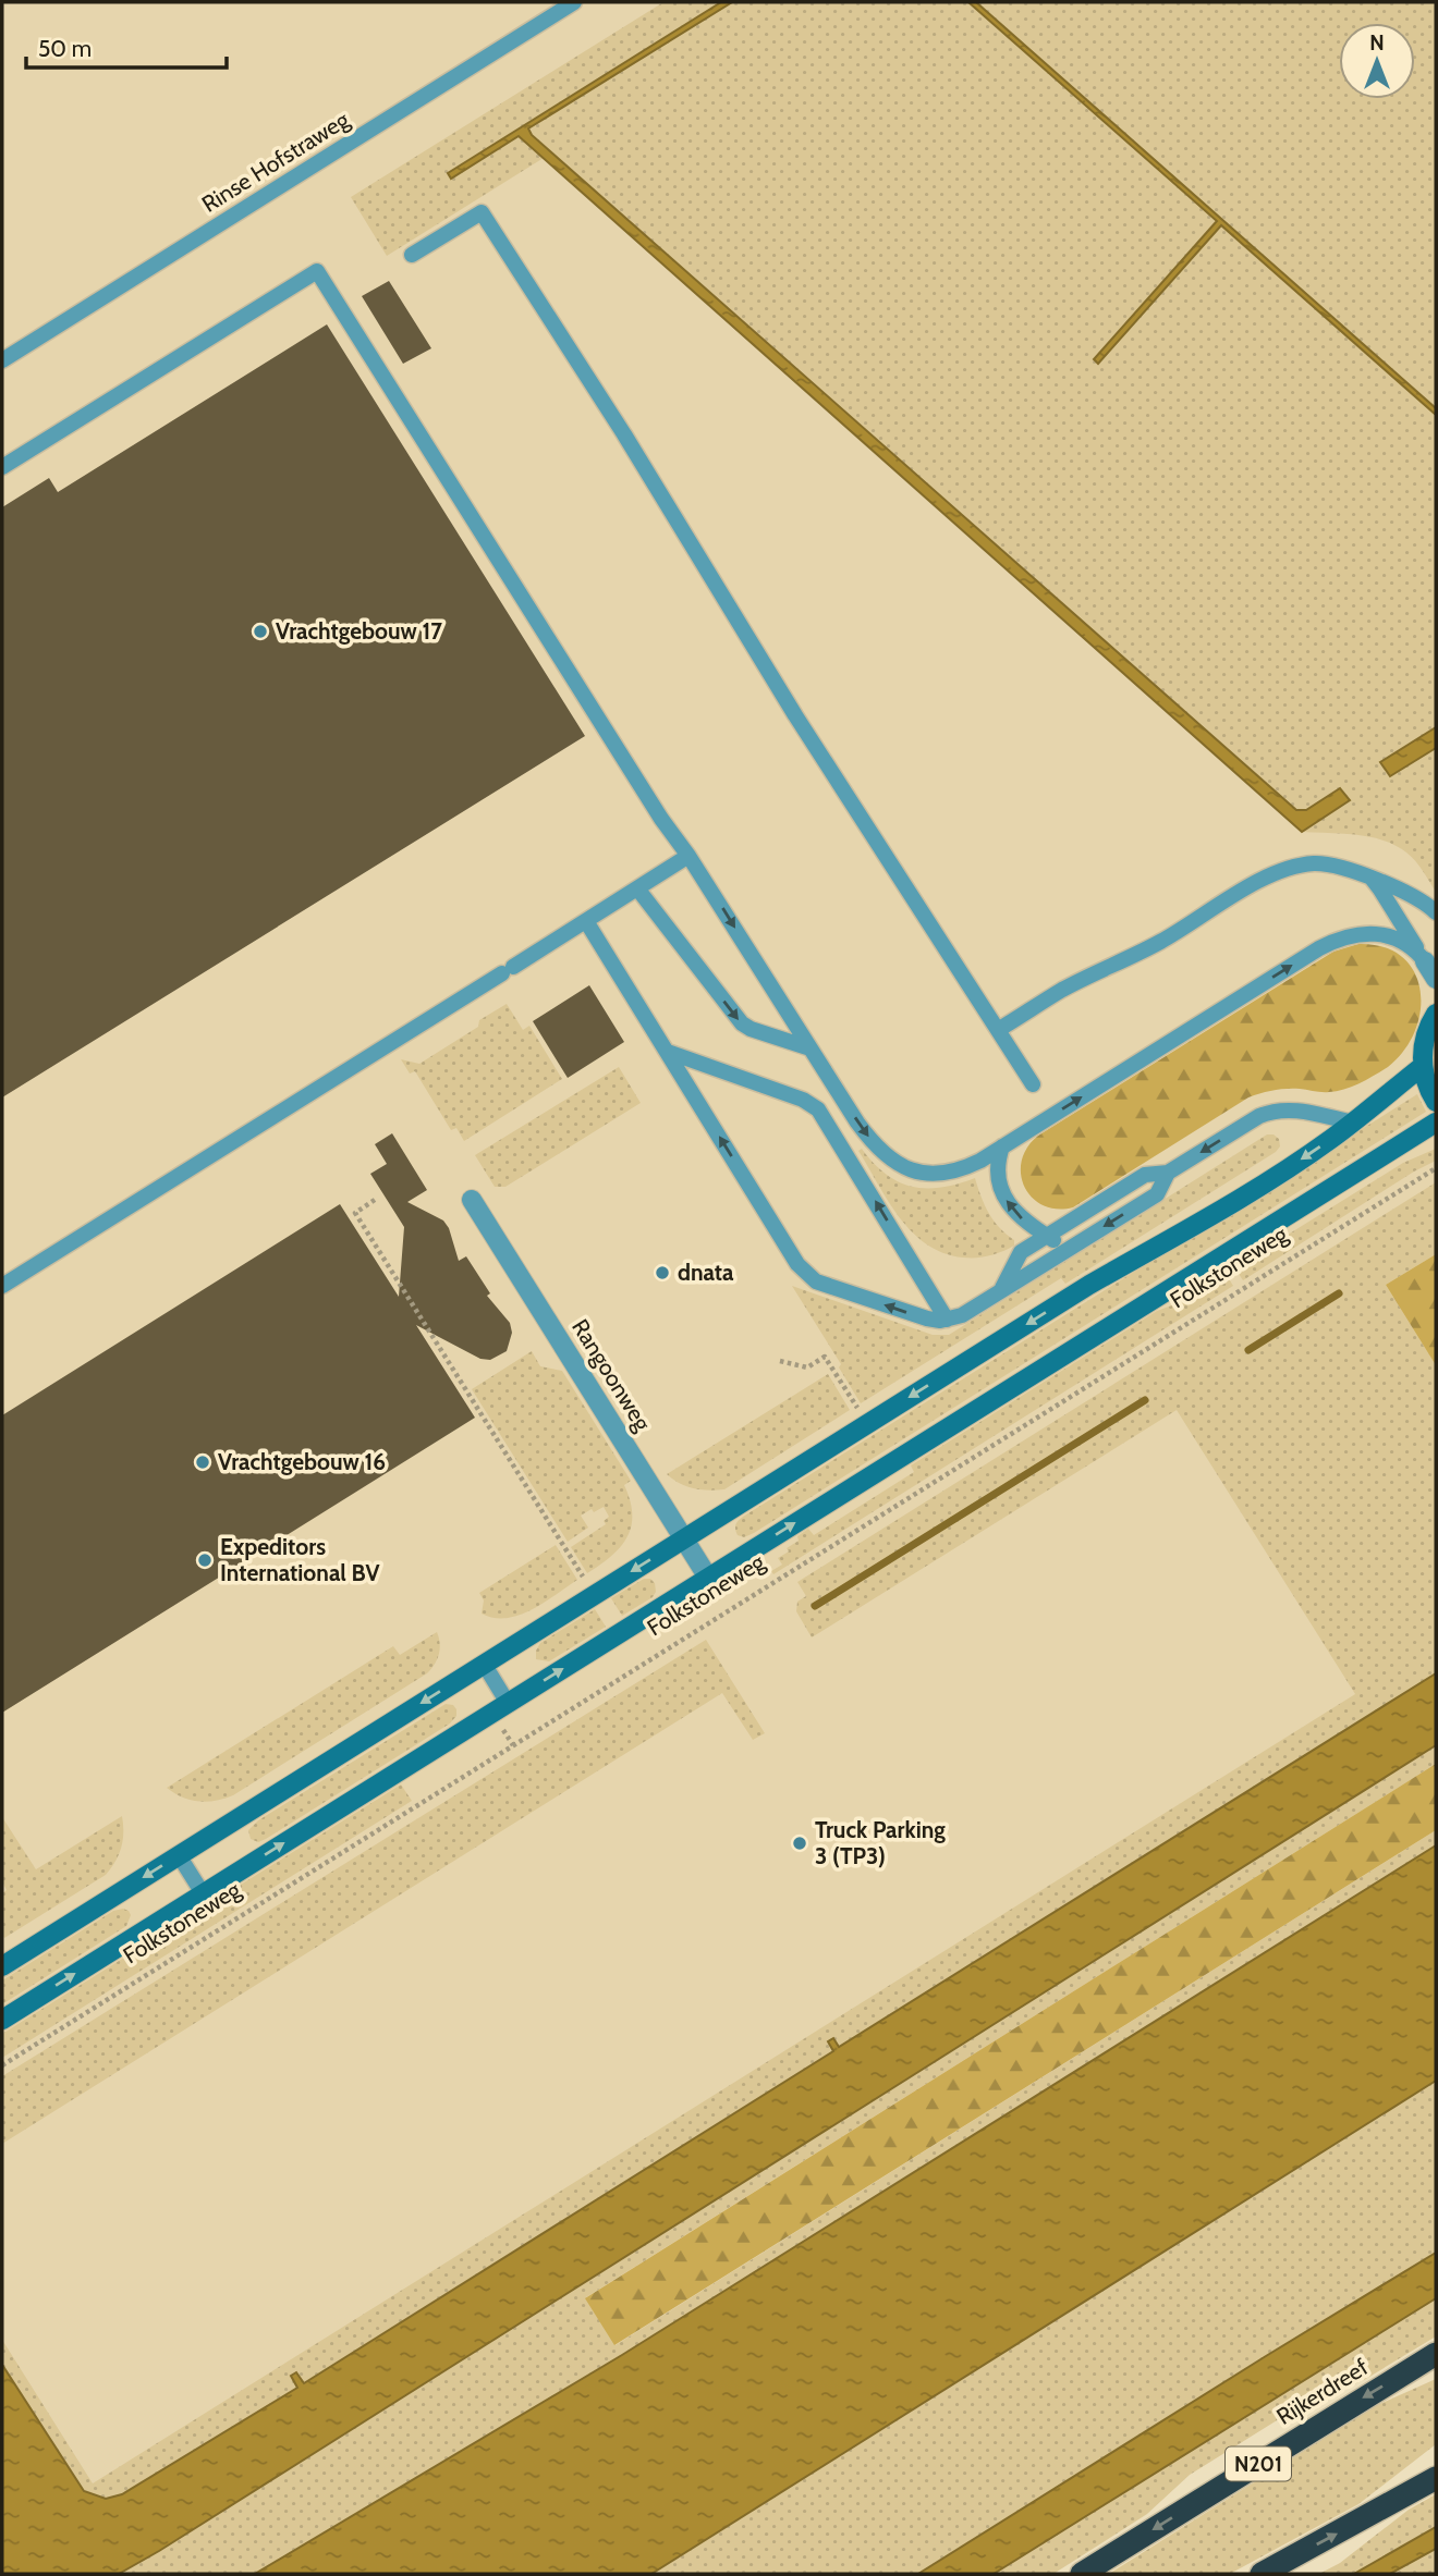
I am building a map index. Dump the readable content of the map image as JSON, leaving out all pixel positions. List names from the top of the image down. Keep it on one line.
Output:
{"streets":{"highway":["Rijkerdreef","N201"],"street":["Folkstoneweg","Rangoonweg"],"lane":["Rinse Hofstraweg"]},"crossings":[["Folkstoneweg","Rangoonweg"]],"places":["Vrachtgebouw 17","dnata","Vrachtgebouw 16","Expeditors International BV","Truck Parking 3 (TP3)"],"scale_bar":"50 m","north":"top"}
